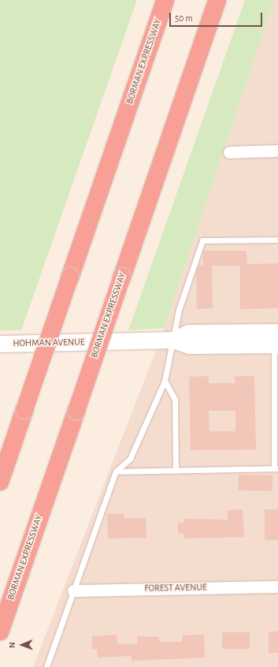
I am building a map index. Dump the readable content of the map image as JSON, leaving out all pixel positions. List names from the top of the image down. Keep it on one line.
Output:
{"streets":{"highway":["BORMAN EXPRESSWAY"],"main road":["HOHMAN AVENUE"],"street":["FOREST AVENUE"]},"scale_bar":"50 m","north":"left"}
